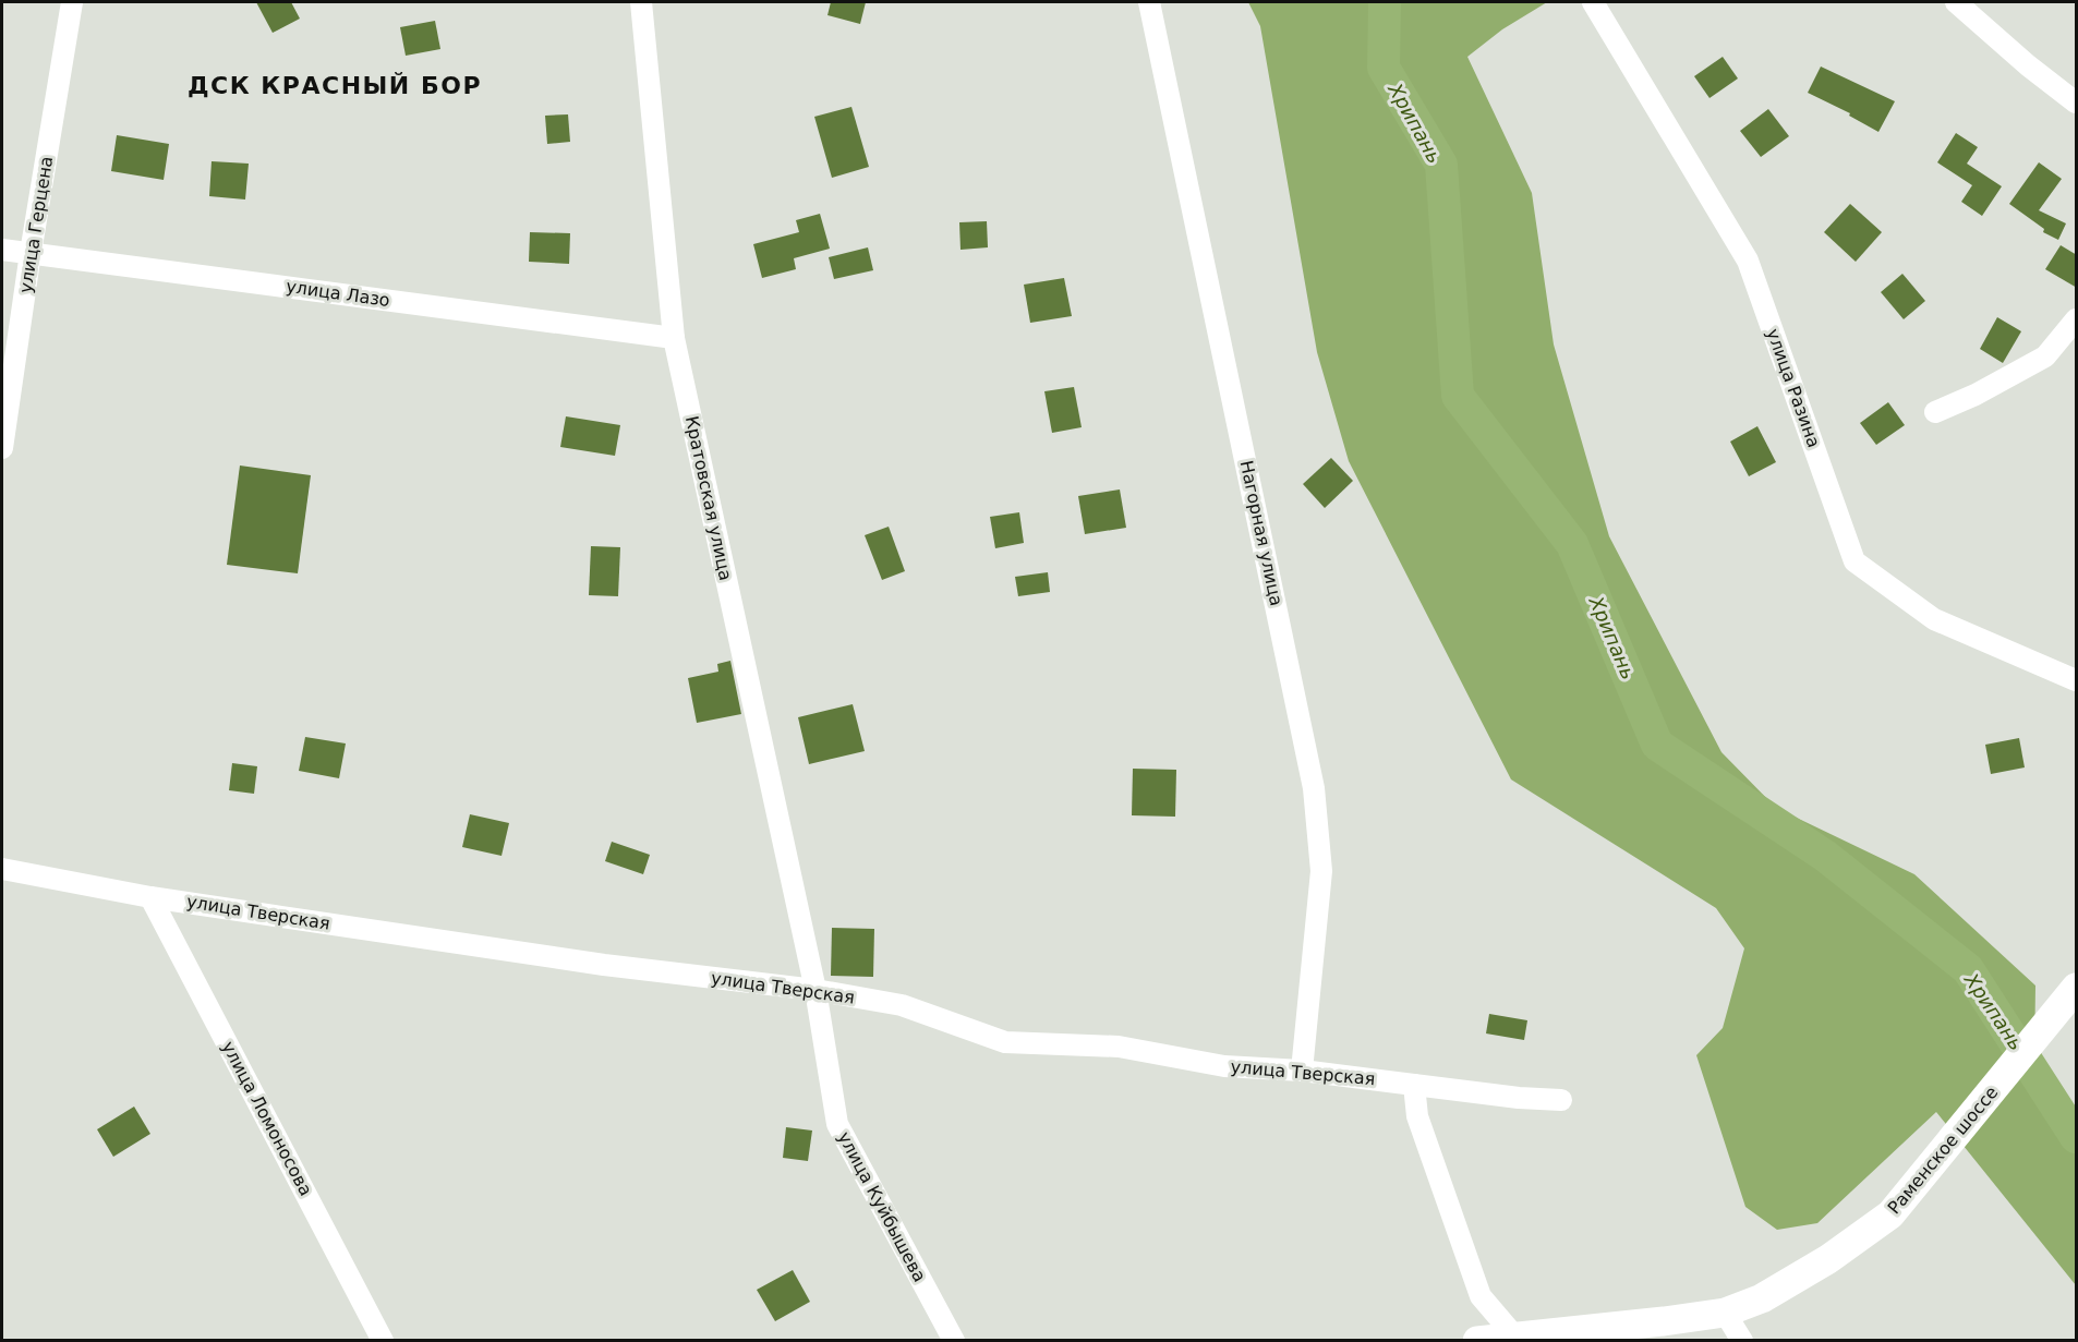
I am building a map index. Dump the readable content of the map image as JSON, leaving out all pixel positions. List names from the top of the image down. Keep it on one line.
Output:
{"streets":{"main road":["Раменское шоссе"],"street":["улица Герцена","улица Лазо","улица Разина","Кратовская улица","Нагорная улица","улица Тверская","улица Ломоносова","улица Куйбышева"]},"crossings":[["улица Герцена","улица Лазо"],["улица Лазо","Кратовская улица"],["Кратовская улица","улица Тверская"],["Кратовская улица","улица Куйбышева"],["Нагорная улица","улица Тверская"],["улица Тверская","улица Ломоносова"],["улица Тверская","улица Куйбышева"]],"districts":["ДСК КРАСНЫЙ БОР"],"water":["Хрипань"]}
